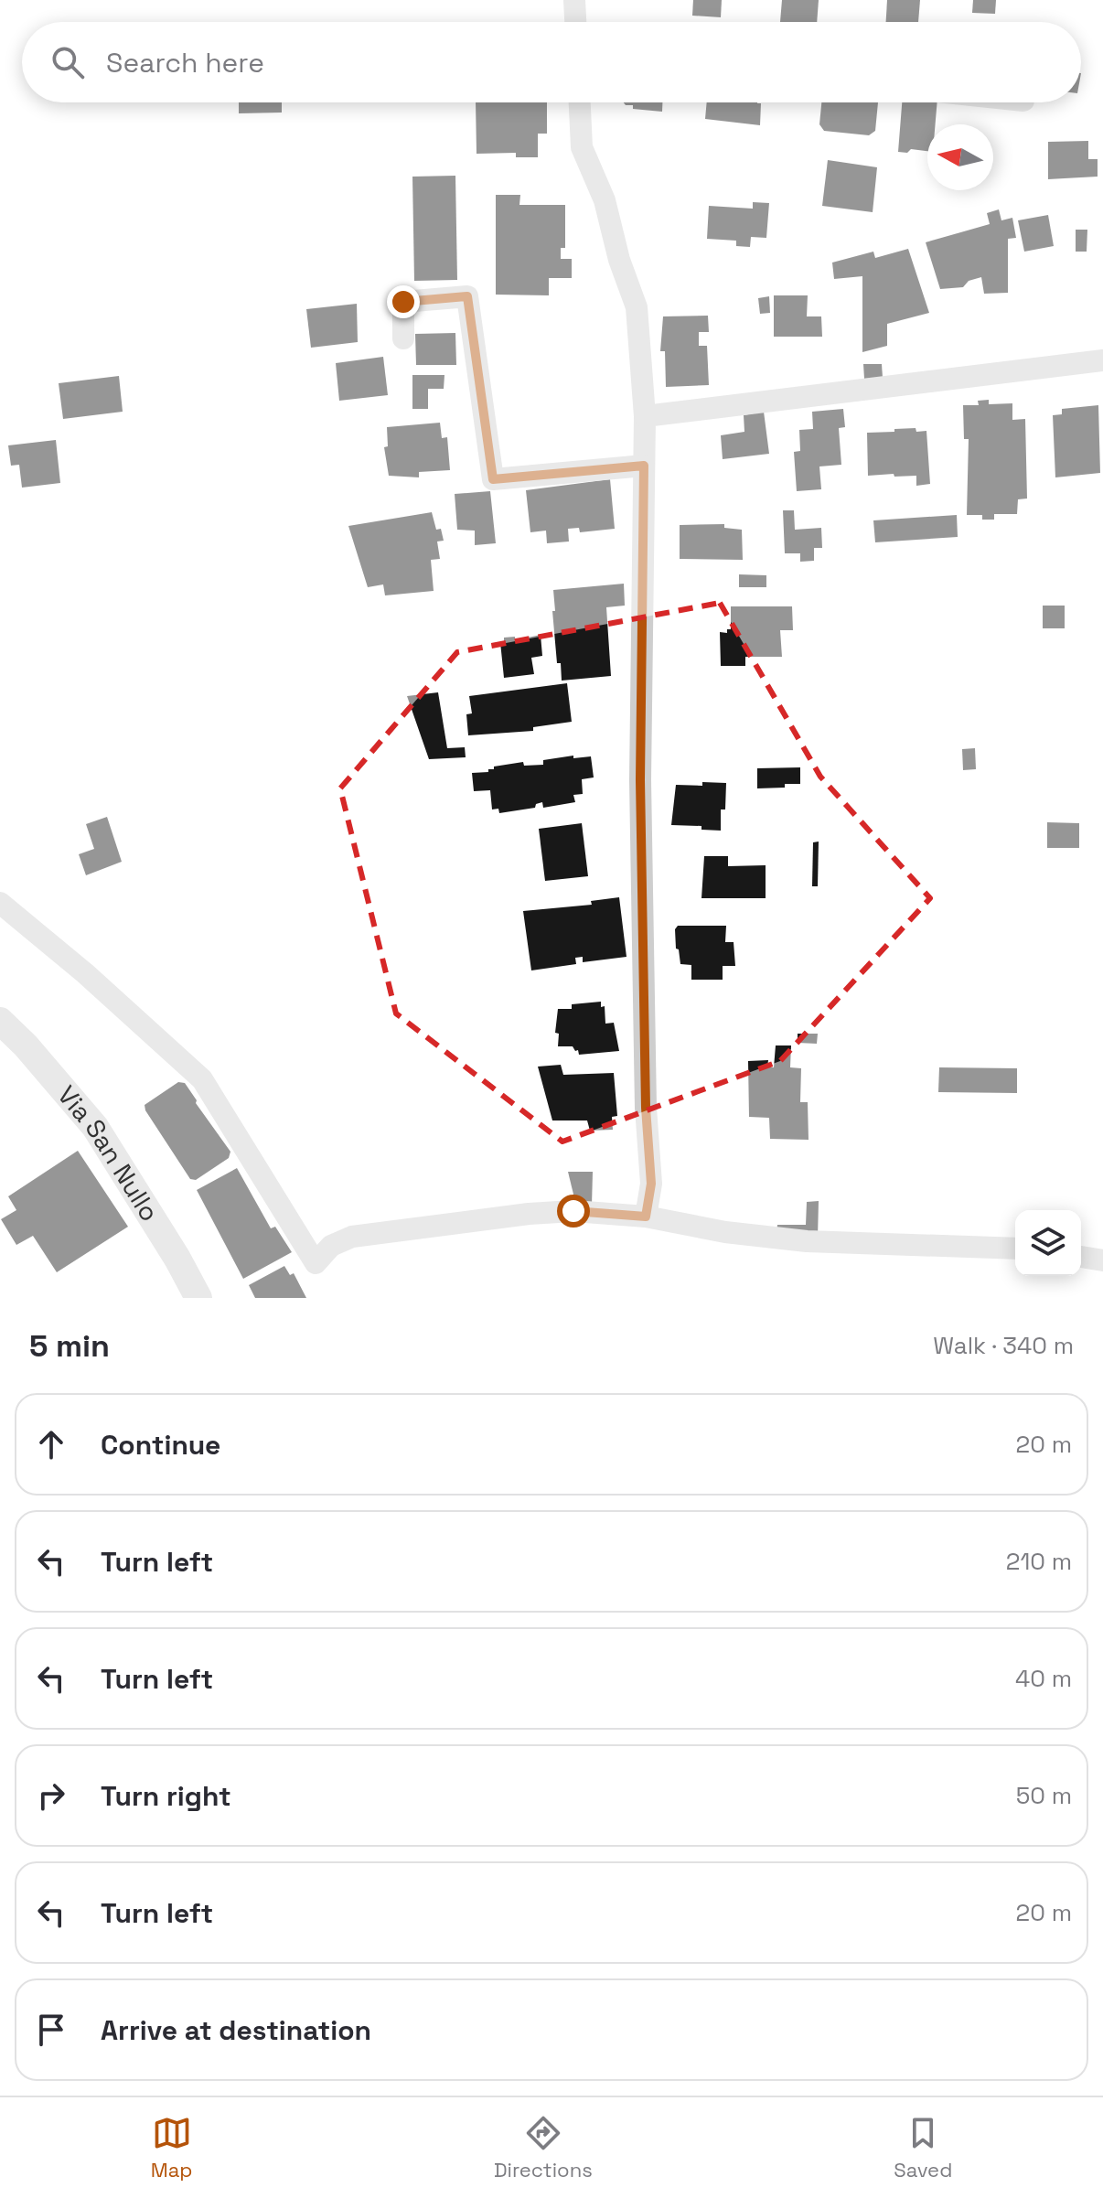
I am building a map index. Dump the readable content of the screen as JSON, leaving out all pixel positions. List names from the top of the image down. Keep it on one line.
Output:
{"streets":{"street":["Via San Nullo"]},"north":"left","page":{"search":"Search here","heading":["5 min","Walk · 340 m"],"list":[["Continue","20 m"],["Turn left","210 m"],["Turn left","40 m"],["Turn right","50 m"],["Turn left","20 m"],"Arrive at destination"],"nav":["Map","Directions","Saved"]}}
